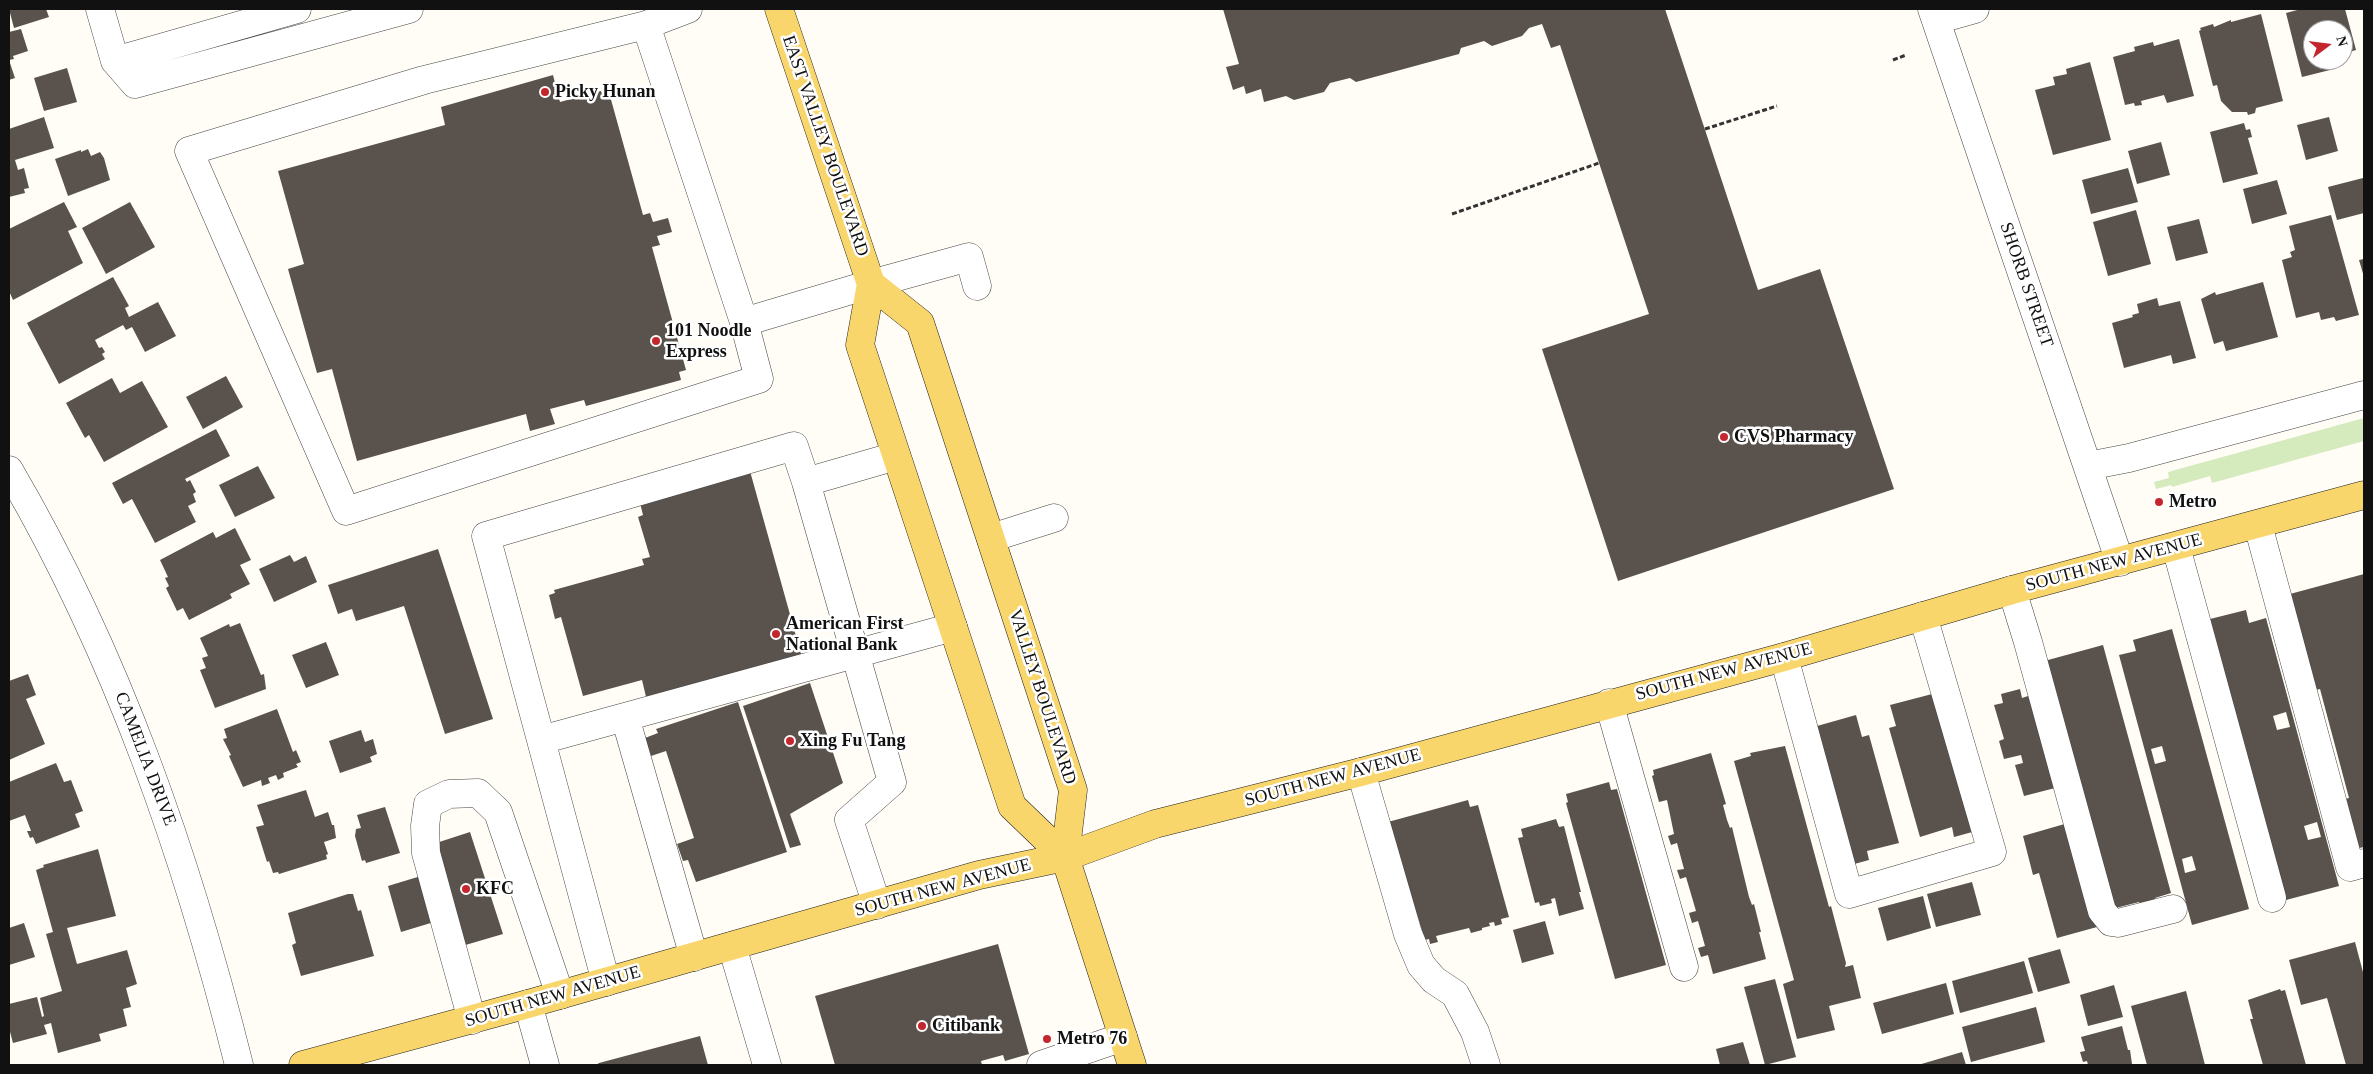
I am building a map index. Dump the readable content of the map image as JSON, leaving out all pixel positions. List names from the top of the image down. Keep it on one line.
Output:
{"streets":{"main road":["EAST VALLEY BOULEVARD","SOUTH NEW AVENUE","VALLEY BOULEVARD"],"street":["SHORB STREET","CAMELIA DRIVE"]},"crossings":[["EAST VALLEY BOULEVARD","VALLEY BOULEVARD"],["SHORB STREET","SOUTH NEW AVENUE"],["SOUTH NEW AVENUE","VALLEY BOULEVARD"]],"places":["Picky Hunan","101 Noodle Express","CVS Pharmacy","Metro","American First National Bank","Xing Fu Tang","KFC","Citibank","Metro 76"],"north":"right"}
